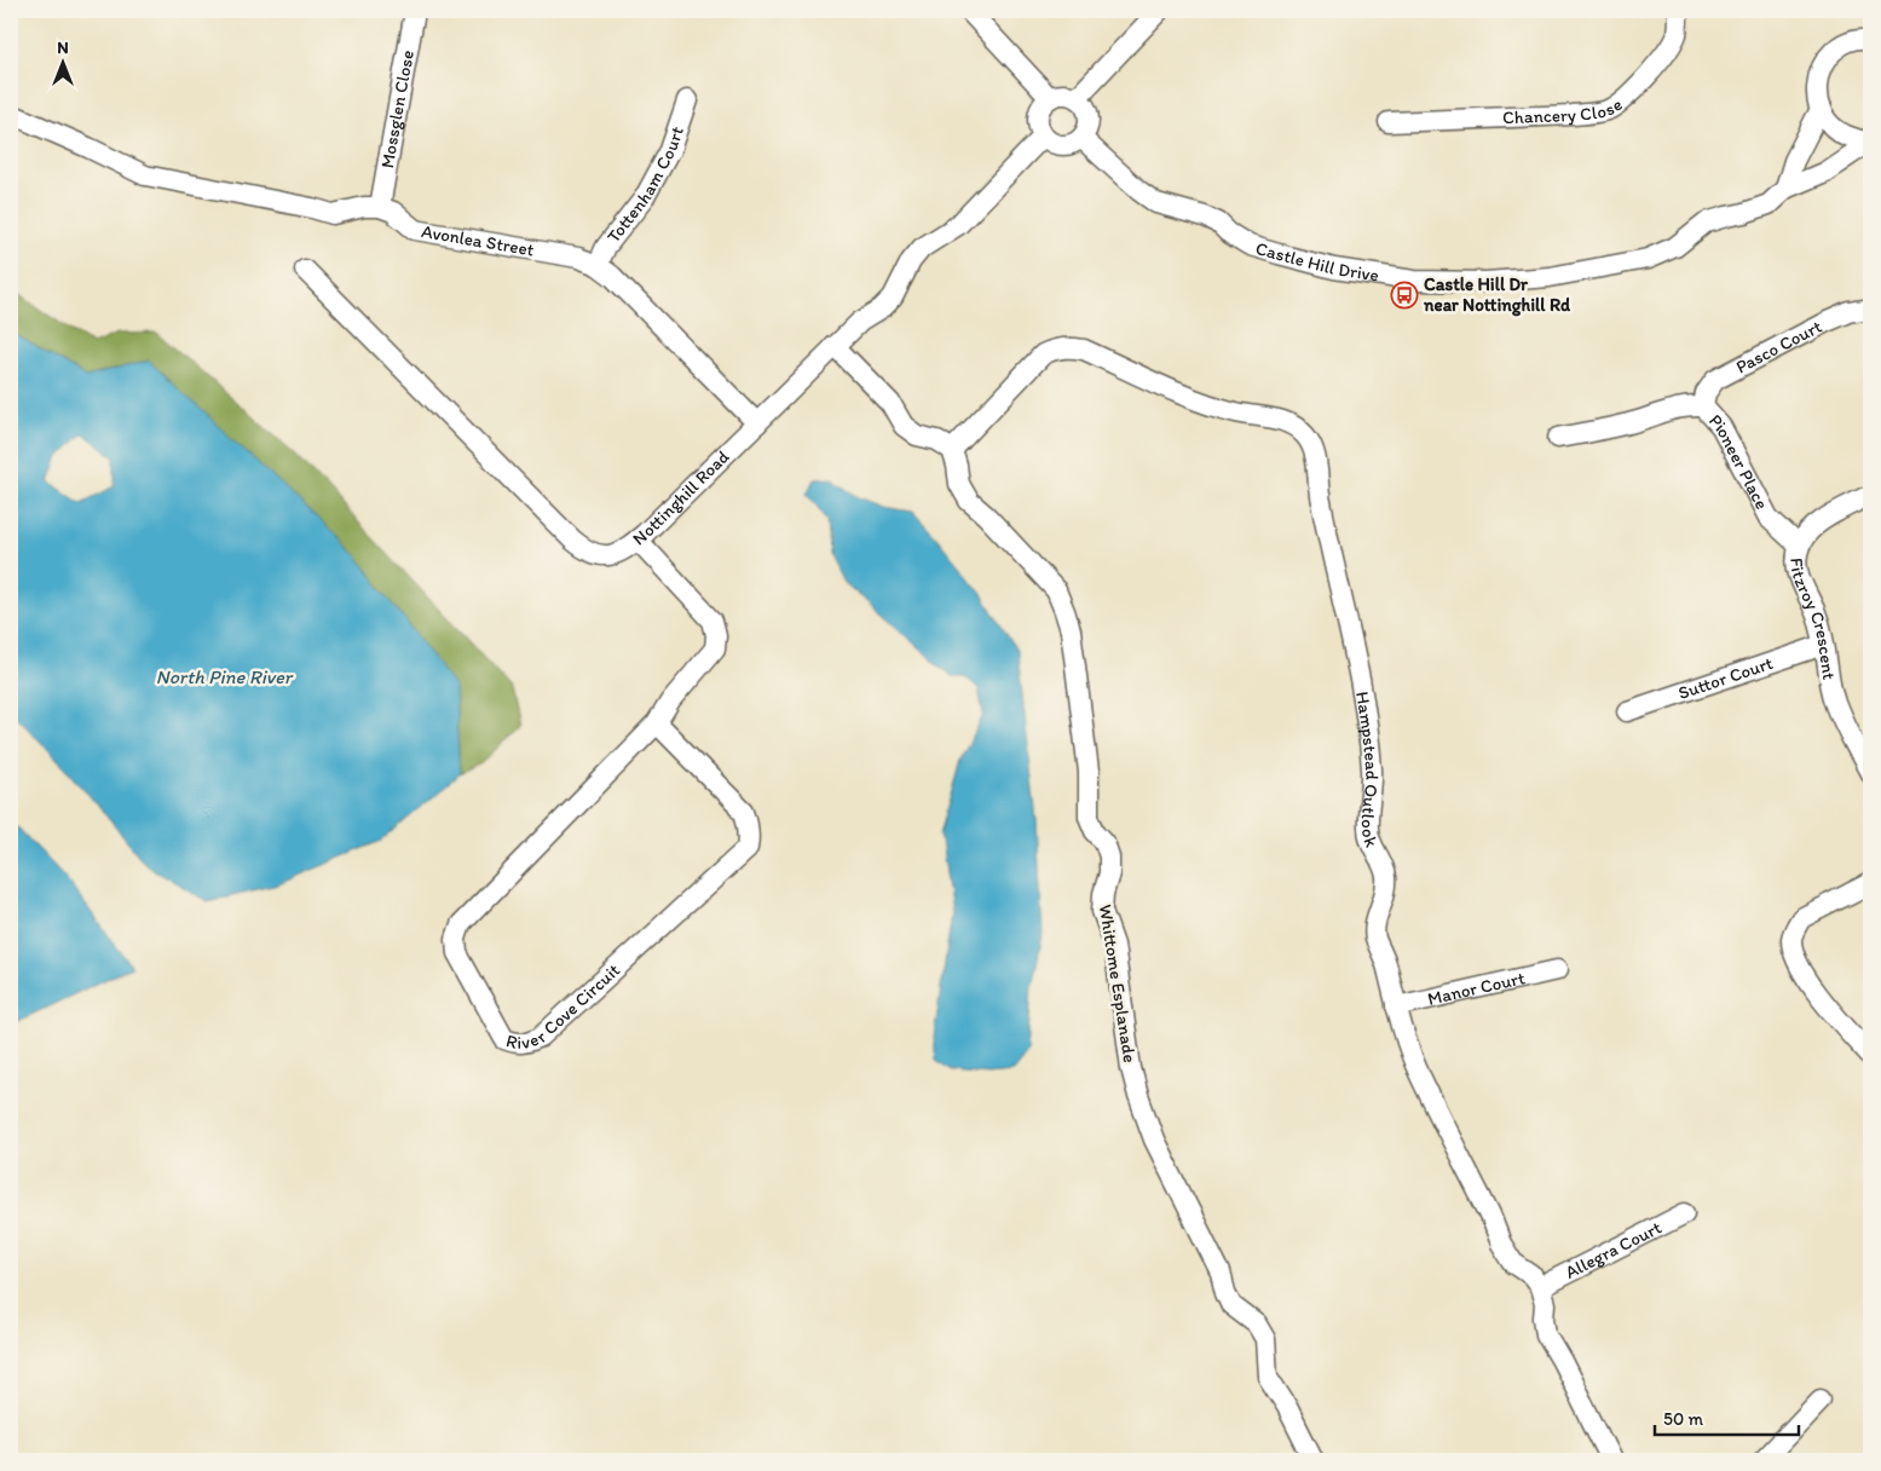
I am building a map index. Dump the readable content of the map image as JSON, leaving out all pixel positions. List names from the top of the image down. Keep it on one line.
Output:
{"streets":{"street":["Chancery Close","Mossglen Close","Tottenham Court","Avonlea Street","Castle Hill Drive","Pasco Court","Pioneer Place","Nottinghill Road","Fitzroy Crescent","Suttor Court","Hampstead Outlook","Whittome Esplanade","Manor Court","River Cove Circuit","Allegra Court"]},"crossings":[["Mossglen Close","Avonlea Street"],["Tottenham Court","Avonlea Street"],["Avonlea Street","Nottinghill Road"],["Castle Hill Drive","Nottinghill Road"],["Pasco Court","Pioneer Place"],["Pioneer Place","Fitzroy Crescent"],["Nottinghill Road","River Cove Circuit"],["Fitzroy Crescent","Suttor Court"],["Hampstead Outlook","Whittome Esplanade"],["Hampstead Outlook","Manor Court"],["Hampstead Outlook","Allegra Court"]],"water":["North Pine River"],"places":{"bus stop":["Castle Hill Dr near Nottinghill Rd"]},"scale_bar":"50 m","north":"top"}
